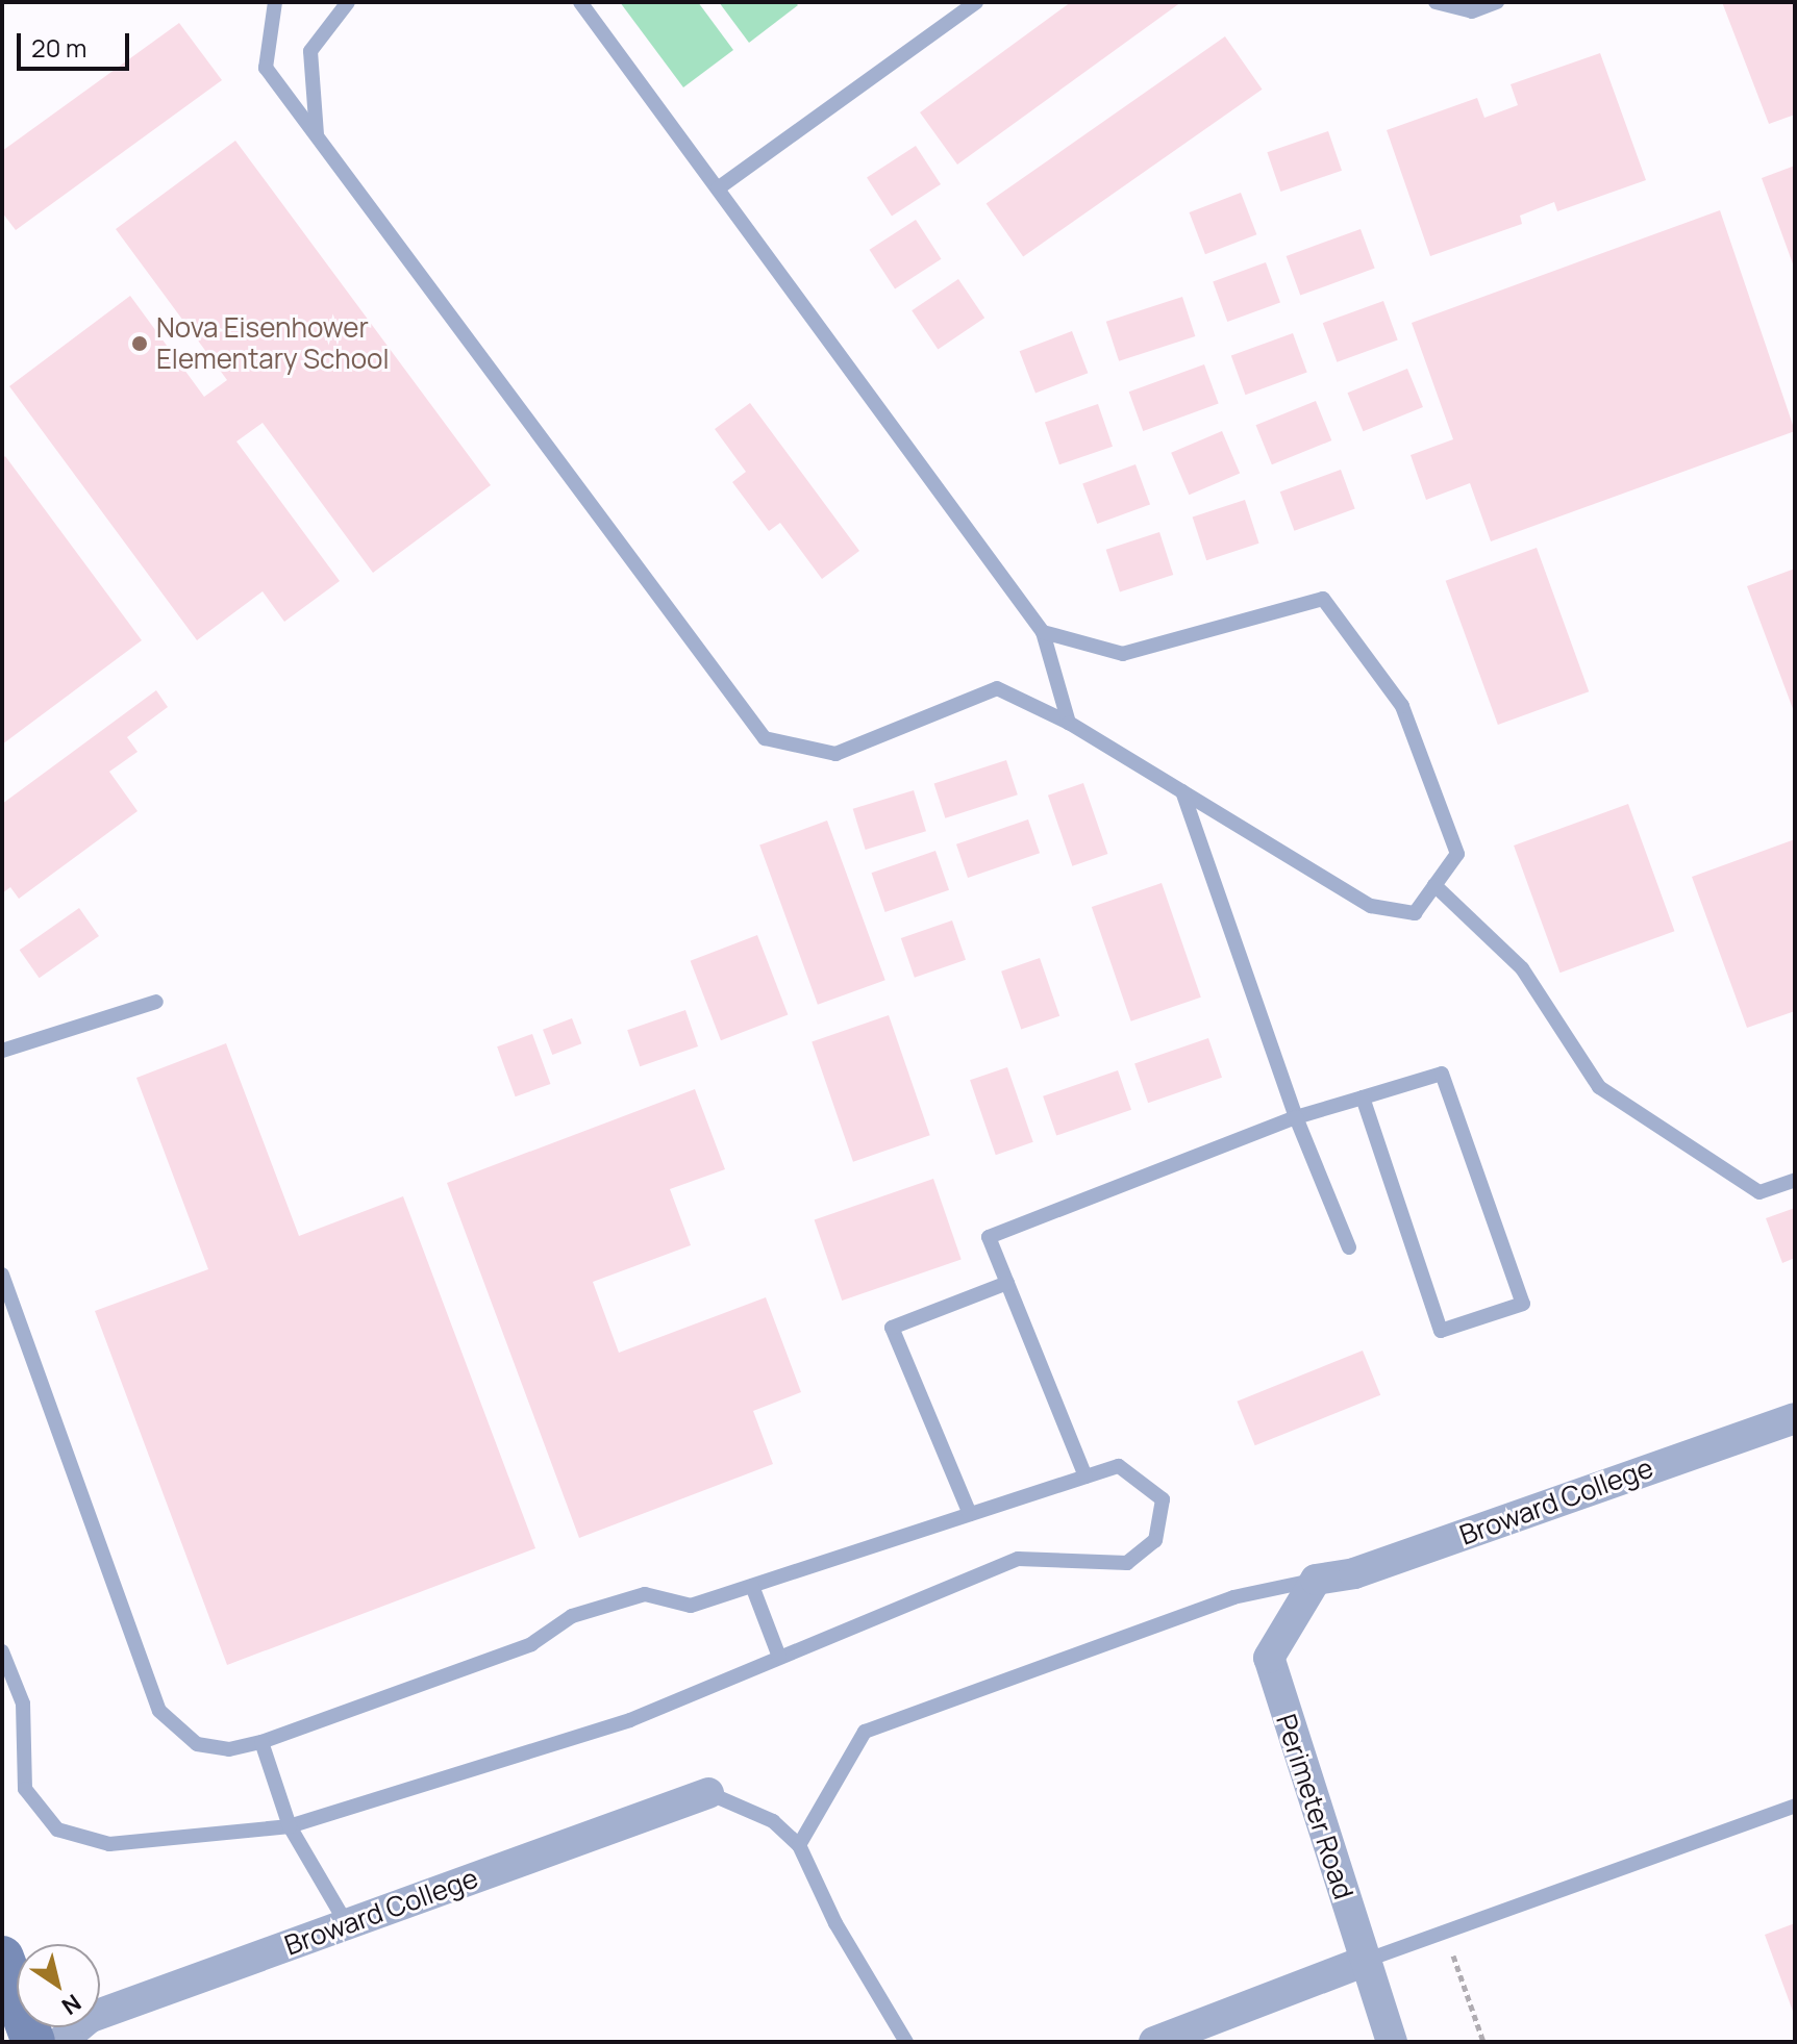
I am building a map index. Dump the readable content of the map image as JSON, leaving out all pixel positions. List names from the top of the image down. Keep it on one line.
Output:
{"streets":{"street":["Broward College","Perimeter Road"]},"crossings":[["Broward College","Perimeter Road"]],"places":["Nova Eisenhower Elementary School"],"scale_bar":"20 m","north":"bottom right"}
